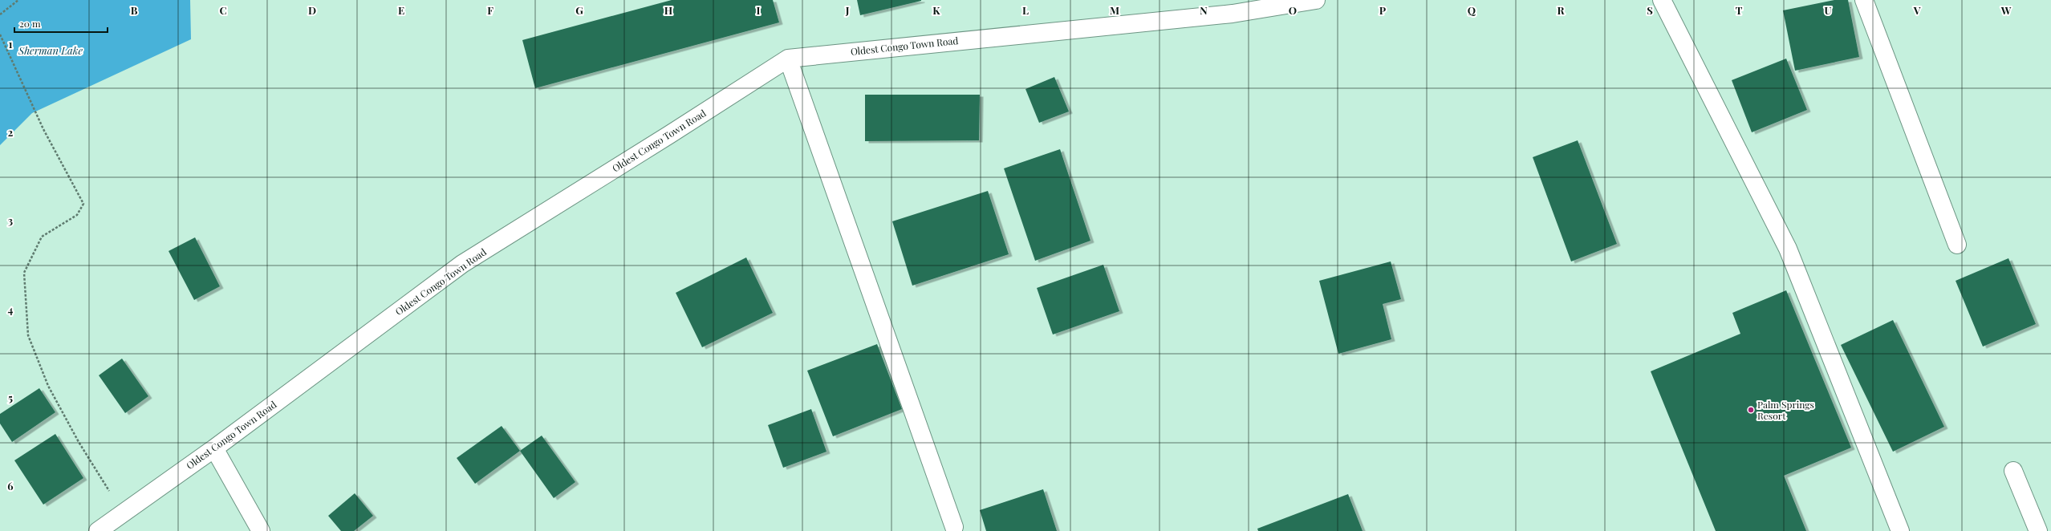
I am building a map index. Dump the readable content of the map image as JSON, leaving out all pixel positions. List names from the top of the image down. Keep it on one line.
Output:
{"streets":{"street":["Oldest Congo Town Road"]},"water":["Sherman Lake"],"places":["Palm Springs Resort"],"scale_bar":"20 m","grid":{"columns":["B","C","D","E","F","G","H","I","J","K","L","M","N","O","P","Q","R","S","T","U","V","W"],"rows":["1","2","3","4","5","6"]}}
